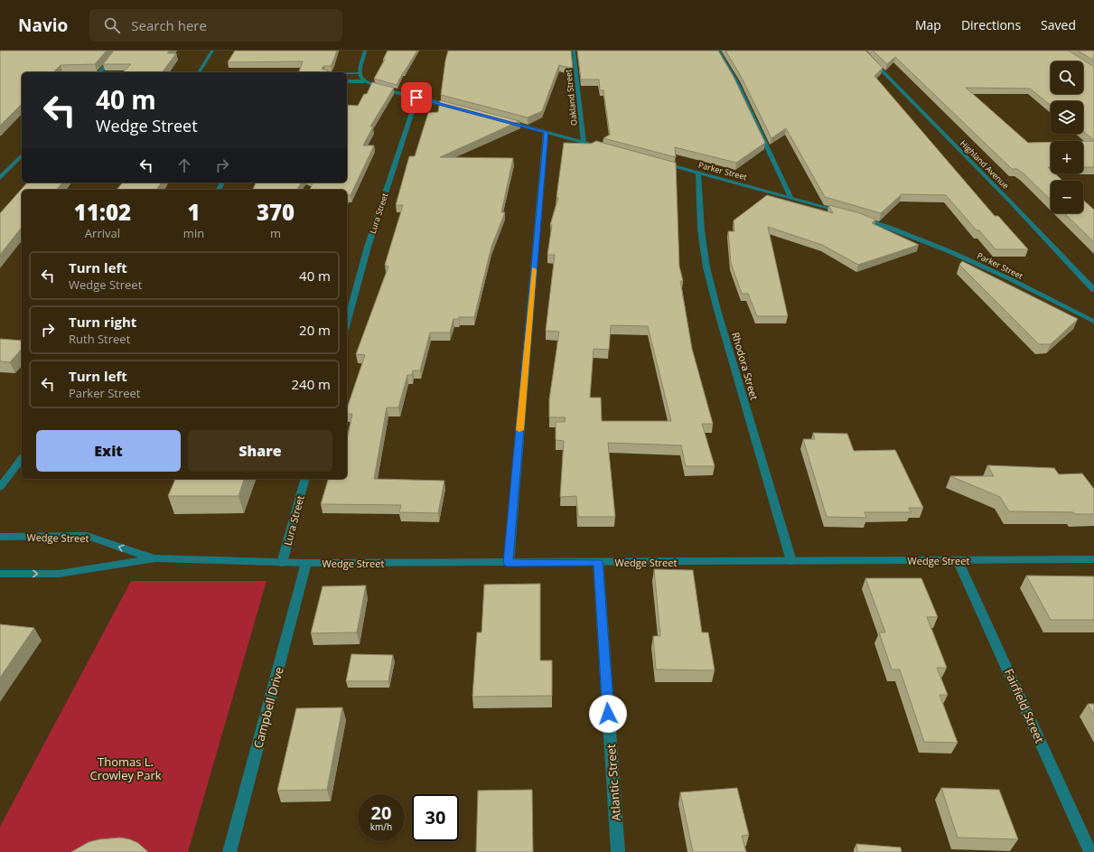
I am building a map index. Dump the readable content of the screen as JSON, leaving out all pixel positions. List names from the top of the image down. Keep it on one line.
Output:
{"streets":{"street":["Oakland Street","Highland Avenue","Parker Street","Lura Street","Rhodora Street","Wedge Street","Fairfield Street","Campbell Drive","Atlantic Street"]},"crossings":[["Parker Street","Rhodora Street"],["Lura Street","Wedge Street"],["Rhodora Street","Wedge Street"],["Wedge Street","Fairfield Street"],["Wedge Street","Campbell Drive"],["Wedge Street","Atlantic Street"]],"parks":["Thomas L. Crowley Park"],"page":{"header":"Navio","search":"Search here","nav":["Map","Directions","Saved"],"map_buttons":["+","−"],"turn":["40 m","Wedge Street"],"eta":["11:02","Arrival","1","min","370","m"],"list":[{"name":"Turn left","note":"Wedge Street","value":"40 m"},{"name":"Turn right","note":"Ruth Street","value":"20 m"},{"name":"Turn left","note":"Parker Street","value":"240 m"}],"buttons":["Exit","Share"],"speed":"20 km/h","limit":"30"}}
